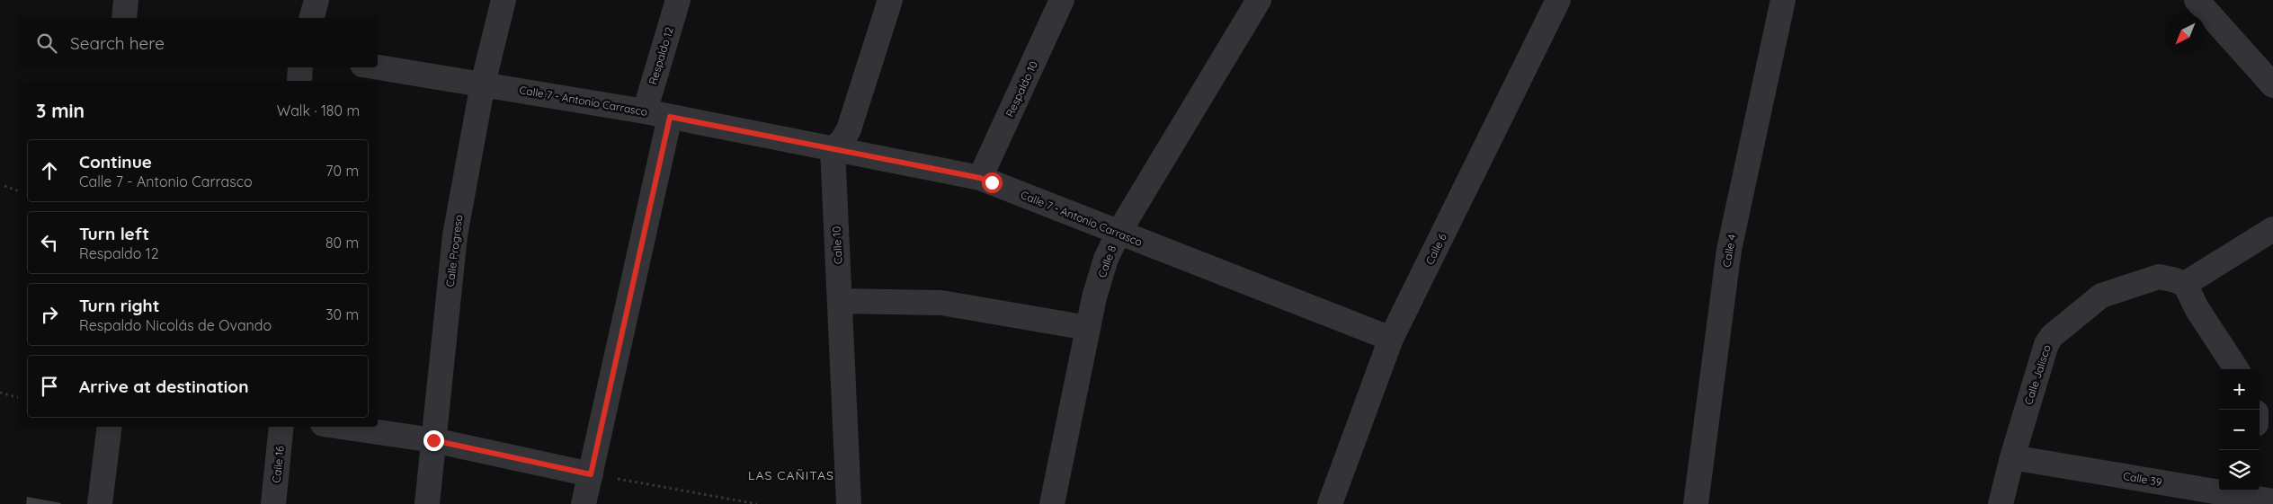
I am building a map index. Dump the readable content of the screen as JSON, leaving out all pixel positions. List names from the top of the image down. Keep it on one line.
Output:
{"streets":{"street":["Respaldo 12","Respaldo 10","Calle 7 - Antonio Carrasco","Calle 10","Calle 6","Calle Progreso","Calle 4","Calle 8","Calle Jalisco","Calle 16","Calle 39"]},"crossings":[["Respaldo 12","Calle 7 - Antonio Carrasco"],["Respaldo 10","Calle 7 - Antonio Carrasco"],["Calle 7 - Antonio Carrasco","Calle 10"],["Calle 7 - Antonio Carrasco","Calle 6"],["Calle 7 - Antonio Carrasco","Calle Progreso"],["Calle 7 - Antonio Carrasco","Calle 8"],["Calle Jalisco","Calle 39"]],"districts":["LAS CAÑITAS"],"north":"bottom left","page":{"search":"Search here","heading":["3 min","Walk · 180 m"],"list":[["Continue","Calle 7 - Antonio Carrasco","70 m"],["Turn left","Respaldo 12","80 m"],["Turn right","Respaldo Nicolás de Ovando","30 m"],"Arrive at destination"],"map_buttons":["+","−"]}}
